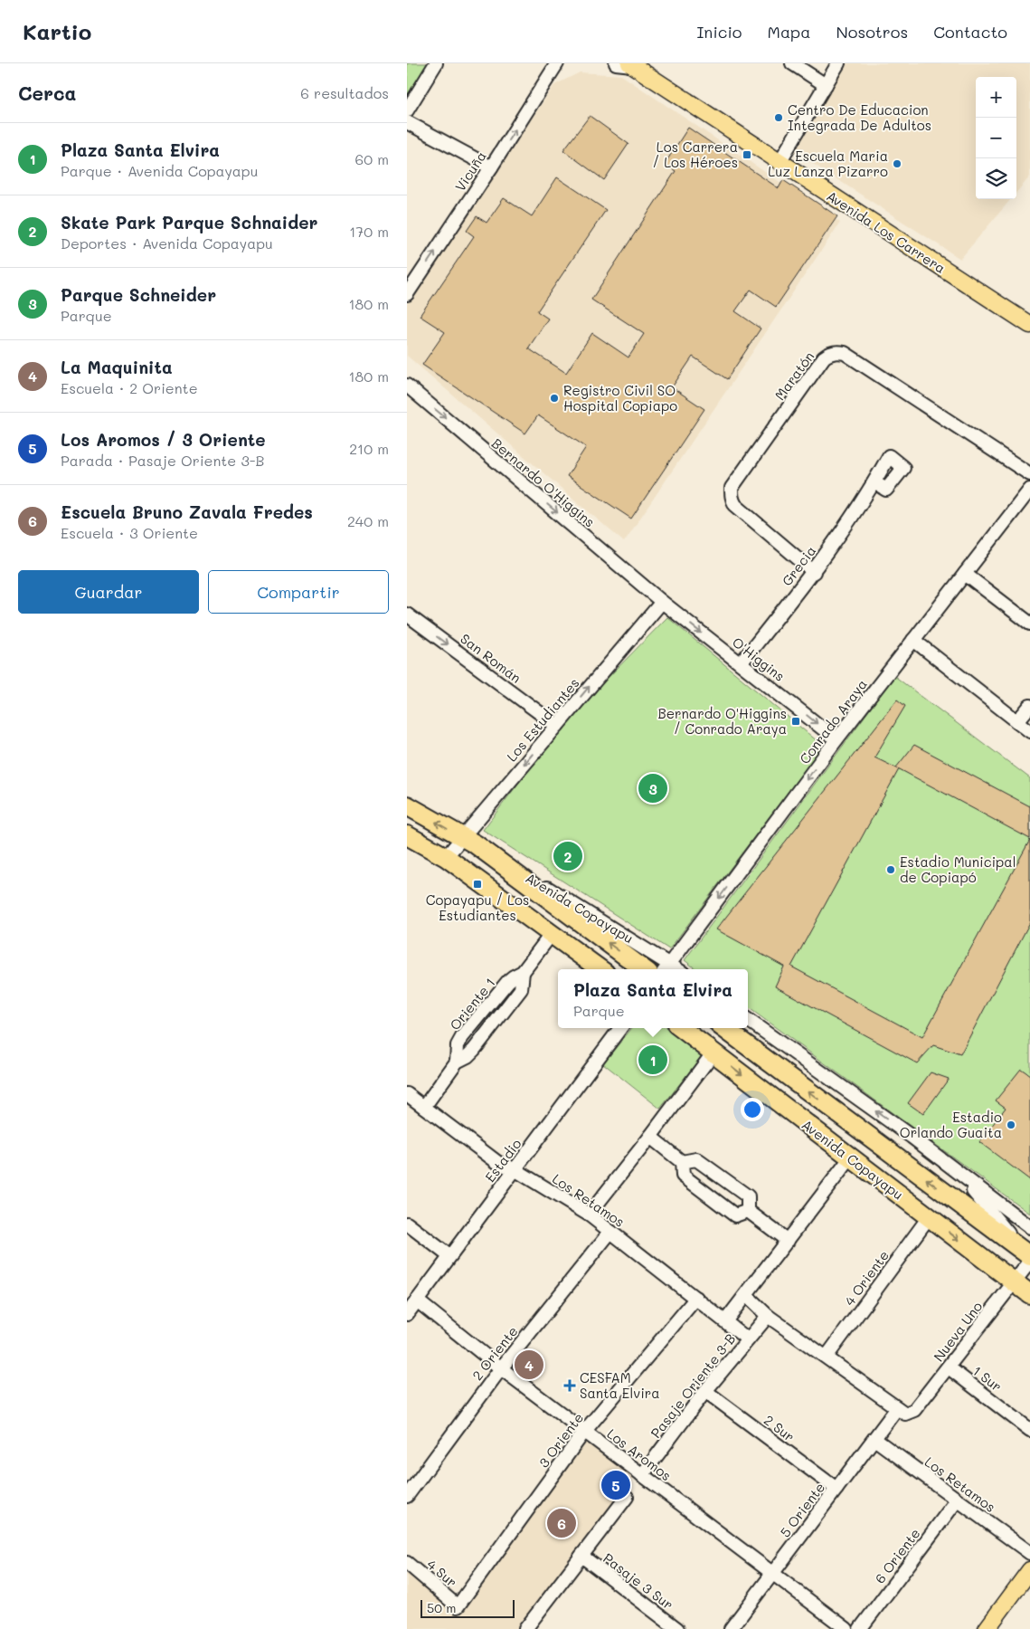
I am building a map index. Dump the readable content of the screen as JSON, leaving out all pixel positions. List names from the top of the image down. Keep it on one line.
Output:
{"streets":{"highway":["Avenida Copayapu"],"main road":["Avenida Los Carrera"],"street":["Vicuña","Maratón","Bernardo O'Higgins","Grecia","San Román","O'Higgins","Los Estudiantes","Conrado Araya","Oriente 1","Estadio","Los Retamos","4 Oriente","Nueva Uno","2 Oriente","1 Sur","Pasaje Oriente 3-B","2 Sur","3 Oriente","Los Aromos","5 Oriente","6 Oriente","4 Sur","Pasaje 3 Sur"]},"crossings":[["Maratón","Grecia"],["Bernardo O'Higgins","O'Higgins"],["Bernardo O'Higgins","Los Estudiantes"],["Grecia","O'Higgins"],["San Román","Los Estudiantes"],["O'Higgins","Los Estudiantes"],["O'Higgins","Conrado Araya"],["Los Estudiantes","Avenida Copayapu"],["Conrado Araya","Avenida Copayapu"],["Avenida Copayapu","4 Oriente"],["Avenida Copayapu","Nueva Uno"],["Oriente 1","Los Retamos"],["Estadio","Los Retamos"],["Estadio","Los Aromos"],["Los Retamos","2 Oriente"],["Los Retamos","Pasaje Oriente 3-B"],["Los Retamos","3 Oriente"],["Los Retamos","5 Oriente"],["Los Retamos","6 Oriente"],["Nueva Uno","1 Sur"],["Nueva Uno","5 Oriente"],["2 Oriente","Los Aromos"],["Pasaje Oriente 3-B","2 Sur"],["Pasaje Oriente 3-B","Los Aromos"],["2 Sur","5 Oriente"],["3 Oriente","Los Aromos"],["3 Oriente","4 Sur"],["Los Aromos","5 Oriente"]],"one_way":["Vicuña","Bernardo O'Higgins","San Román","O'Higgins","Conrado Araya"],"places":{"other":["Centro De Educacion Integrada De Adultos","Escuela Maria Luz Lanza Pizarro","Registro Civil SO Hospital Copiapo","Estadio Municipal de Copiapó","Estadio Orlando Guaita"],"transit":["Los Carrera / Los Héroes","Bernardo O'Higgins / Conrado Araya","Copayapu / Los Estudiantes"],"health":["CESFAM Santa Elvira"]},"scale_bar":"50 m","page":{"header":"Kartio","nav":["Inicio","Mapa","Nosotros","Contacto"],"heading":["Cerca","6 resultados"],"map_buttons":["+","−"],"list":[{"mark":"1","name":"Plaza Santa Elvira","note":"Parque · Avenida Copayapu","value":"60 m"},{"mark":"2","name":"Skate Park Parque Schnaider","note":"Deportes · Avenida Copayapu","value":"170 m"},{"mark":"3","name":"Parque Schneider","note":"Parque","value":"180 m"},{"mark":"4","name":"La Maquinita","note":"Escuela · 2 Oriente","value":"180 m"},{"mark":"5","name":"Los Aromos / 3 Oriente","note":"Parada · Pasaje Oriente 3-B","value":"210 m"},{"mark":"6","name":"Escuela Bruno Zavala Fredes","note":"Escuela · 3 Oriente","value":"240 m"}],"buttons":["Guardar","Compartir"],"pins":["3","2","1","4","5","6"],"popup":["Plaza Santa Elvira","Parque"],"scale":"50 m"}}
